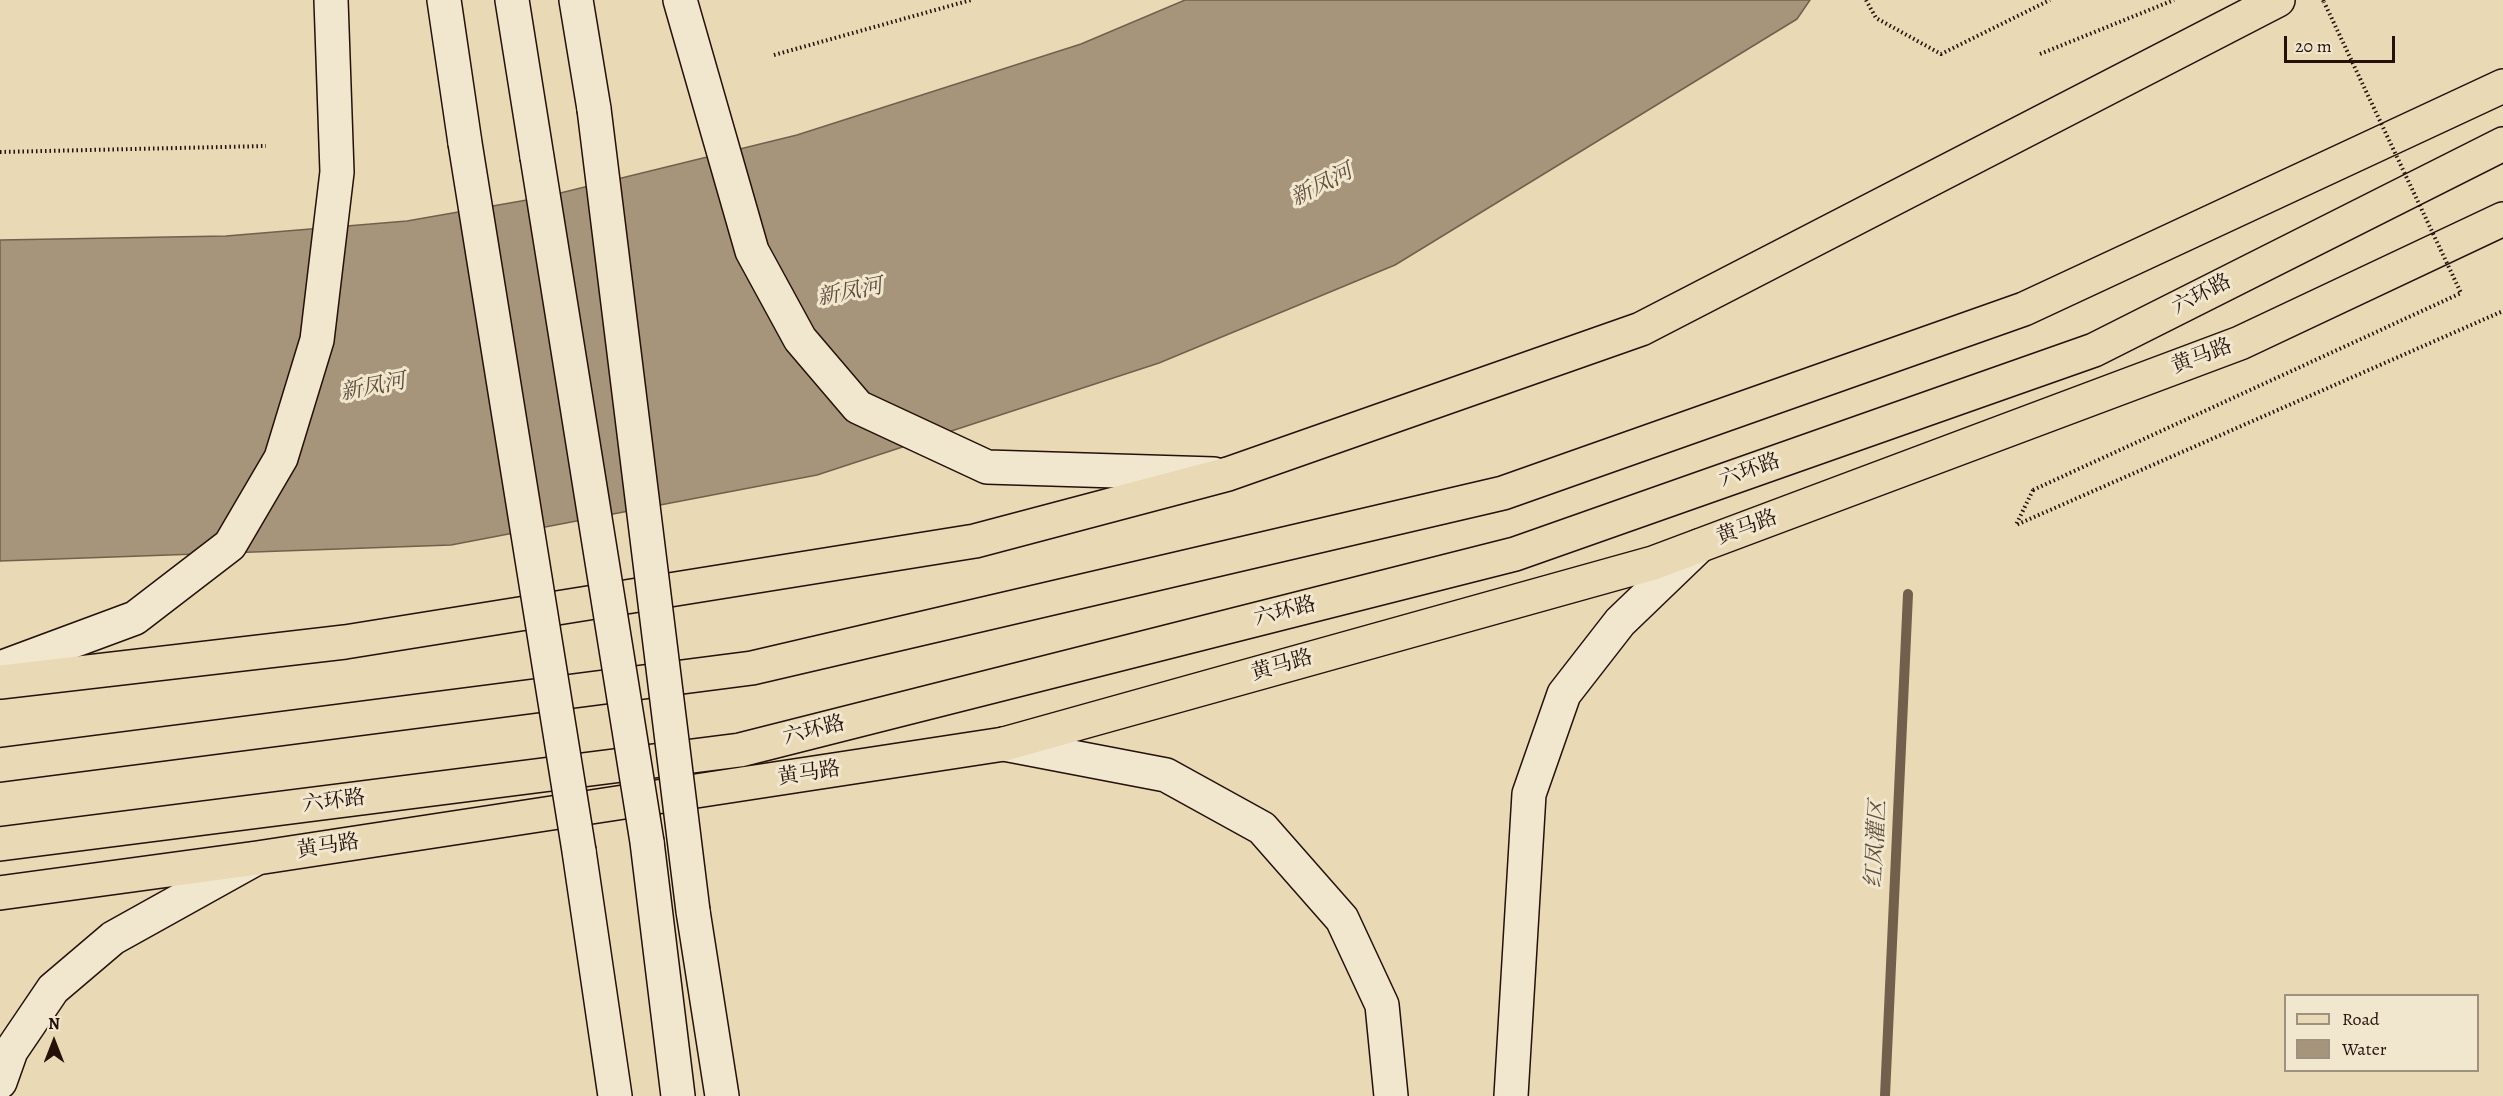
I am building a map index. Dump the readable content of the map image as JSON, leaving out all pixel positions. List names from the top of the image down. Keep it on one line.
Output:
{"streets":{"main road":["六环路","黄马路"]},"water":["新凤河","红凤灌区"],"legend":["Road","Water"],"scale_bar":"20 m","north":"top"}
